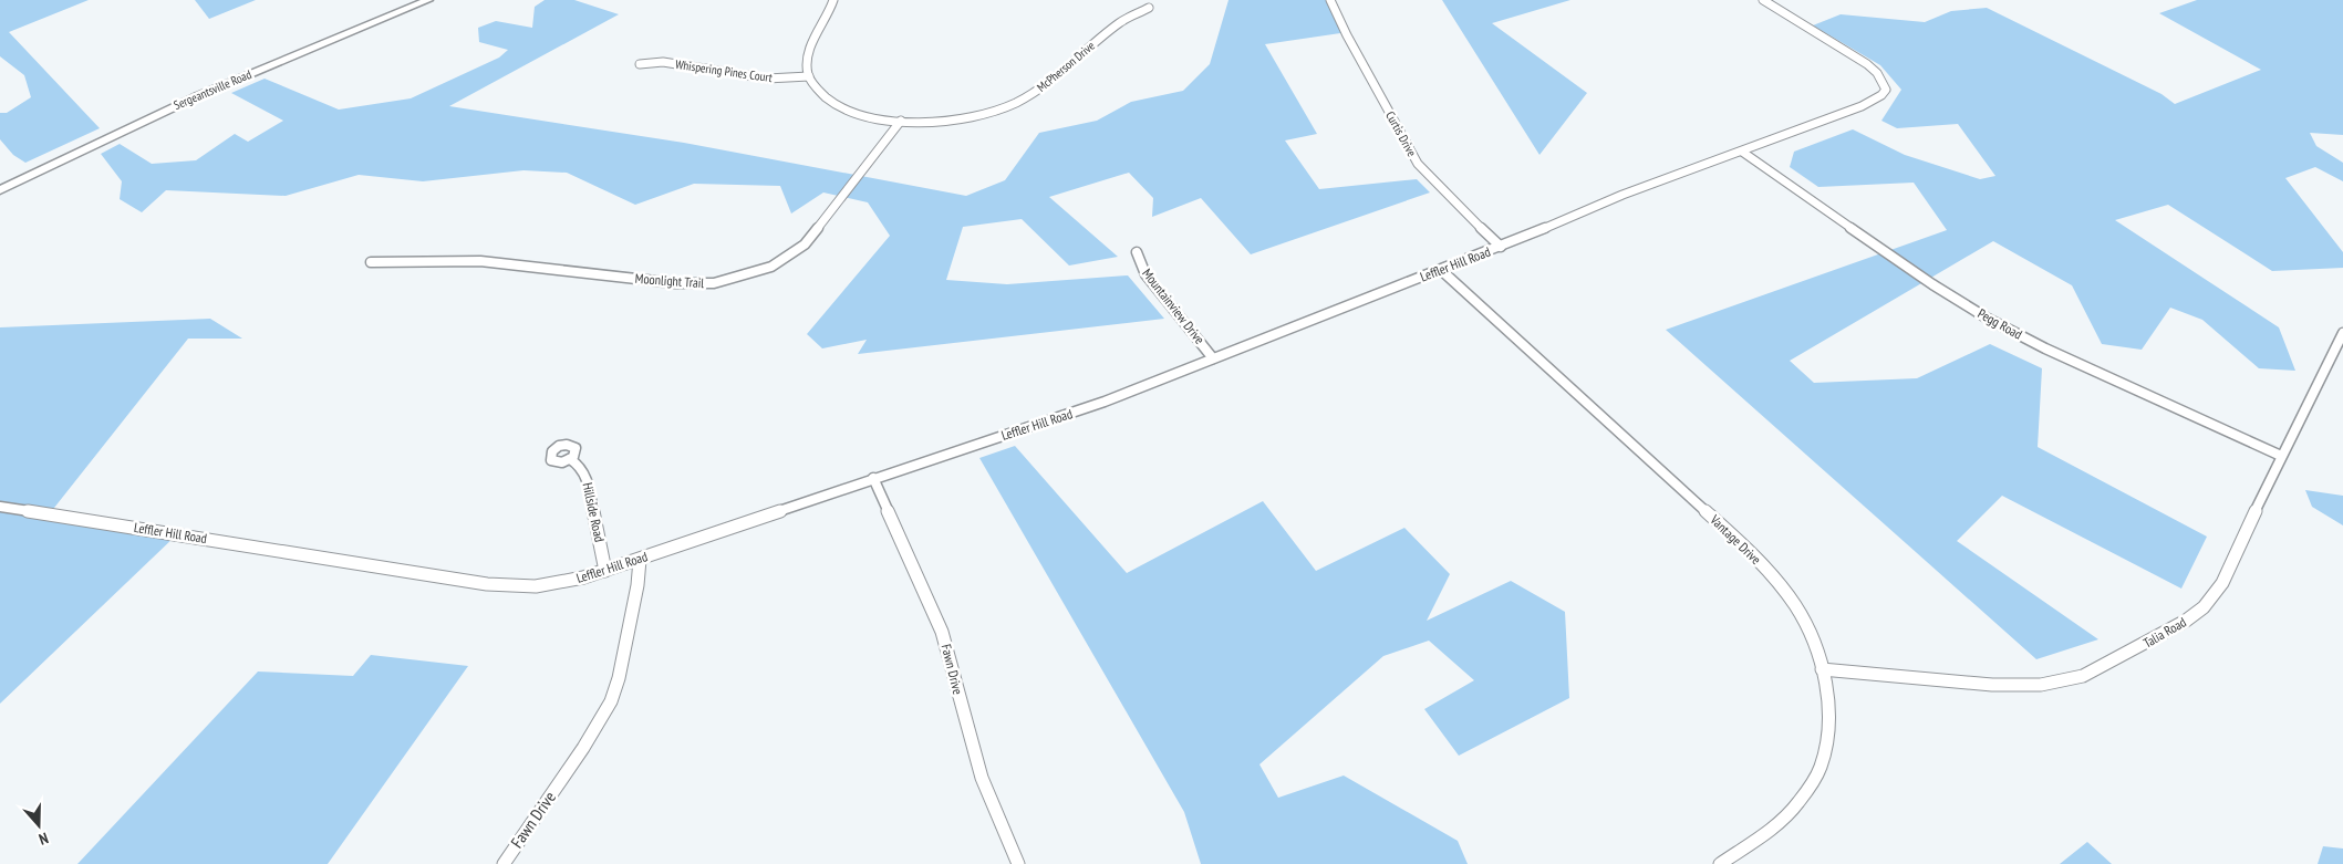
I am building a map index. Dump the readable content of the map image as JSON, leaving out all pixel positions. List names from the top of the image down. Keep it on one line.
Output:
{"streets":{"main road":["Sergeantsville Road"],"street":["McPherson Drive","Whispering Pines Court","Curtis Drive","Leffler Hill Road","Moonlight Trail","Mountainview Drive","Pegg Road","Hillside Road","Vantage Drive","Talia Road","Fawn Drive"]},"crossings":[["McPherson Drive","Whispering Pines Court"],["McPherson Drive","Moonlight Trail"],["Curtis Drive","Leffler Hill Road"],["Leffler Hill Road","Mountainview Drive"],["Leffler Hill Road","Pegg Road"],["Leffler Hill Road","Hillside Road"],["Leffler Hill Road","Vantage Drive"],["Leffler Hill Road","Fawn Drive"],["Pegg Road","Talia Road"],["Vantage Drive","Talia Road"]],"north":"bottom"}
